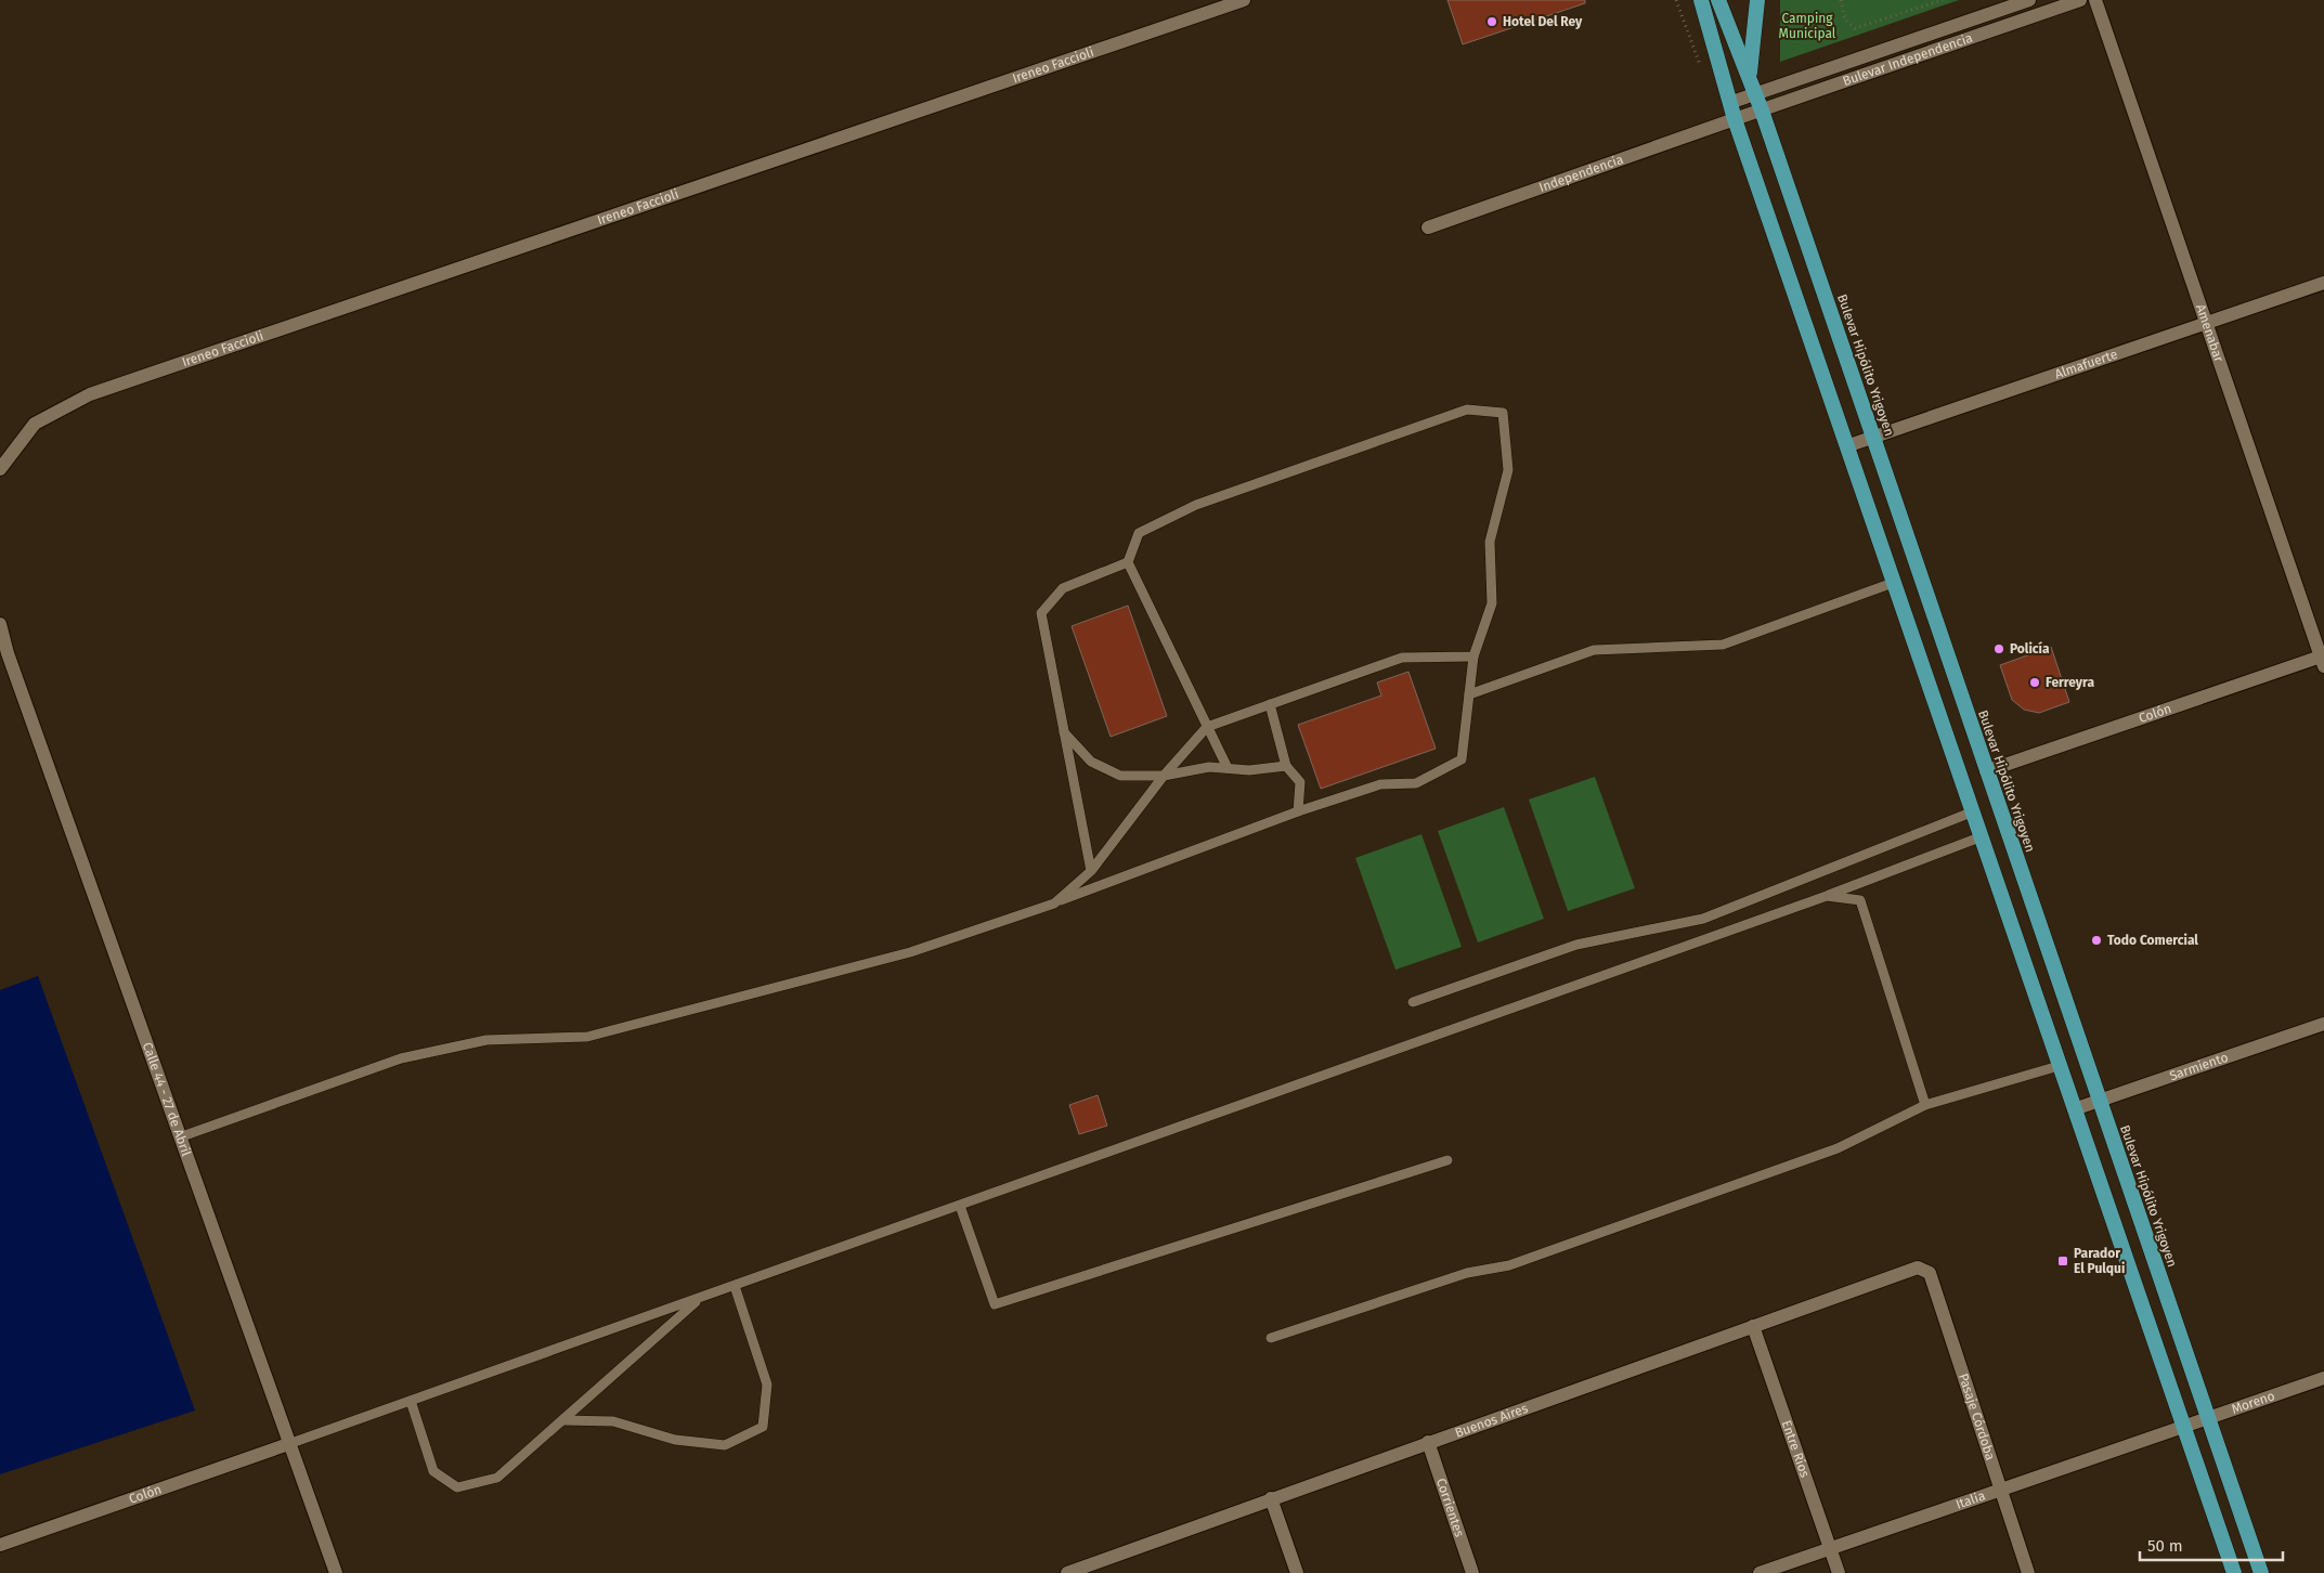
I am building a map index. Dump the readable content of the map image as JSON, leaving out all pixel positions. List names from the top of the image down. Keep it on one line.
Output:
{"streets":{"highway":["Bulevar Hipólito Yrigoyen"],"street":["Bulevar Independencia","Ireneo Faccioli","Independencia","Amenabar","Almafuerte","Colón","Sarmiento","Calle 44 - 27 de Abril","Moreno","Pasaje Córdoba","Buenos Aires","Entre Ríos","Italia","Corrientes"]},"crossings":[["Bulevar Independencia","Independencia"],["Bulevar Independencia","Bulevar Hipólito Yrigoyen"],["Amenabar","Almafuerte"],["Amenabar","Colón"],["Almafuerte","Bulevar Hipólito Yrigoyen"],["Bulevar Hipólito Yrigoyen","Colón"],["Bulevar Hipólito Yrigoyen","Sarmiento"],["Bulevar Hipólito Yrigoyen","Moreno"],["Colón","Calle 44 - 27 de Abril"],["Moreno","Italia"],["Pasaje Córdoba","Buenos Aires"],["Pasaje Córdoba","Italia"],["Buenos Aires","Entre Ríos"],["Buenos Aires","Corrientes"],["Entre Ríos","Italia"]],"parks":["Camping Municipal"],"places":{"other":["Hotel Del Rey","Policía","Ferreyra","Todo Comercial"],"transit":["Parador El Pulqui"]},"scale_bar":"50 m"}
